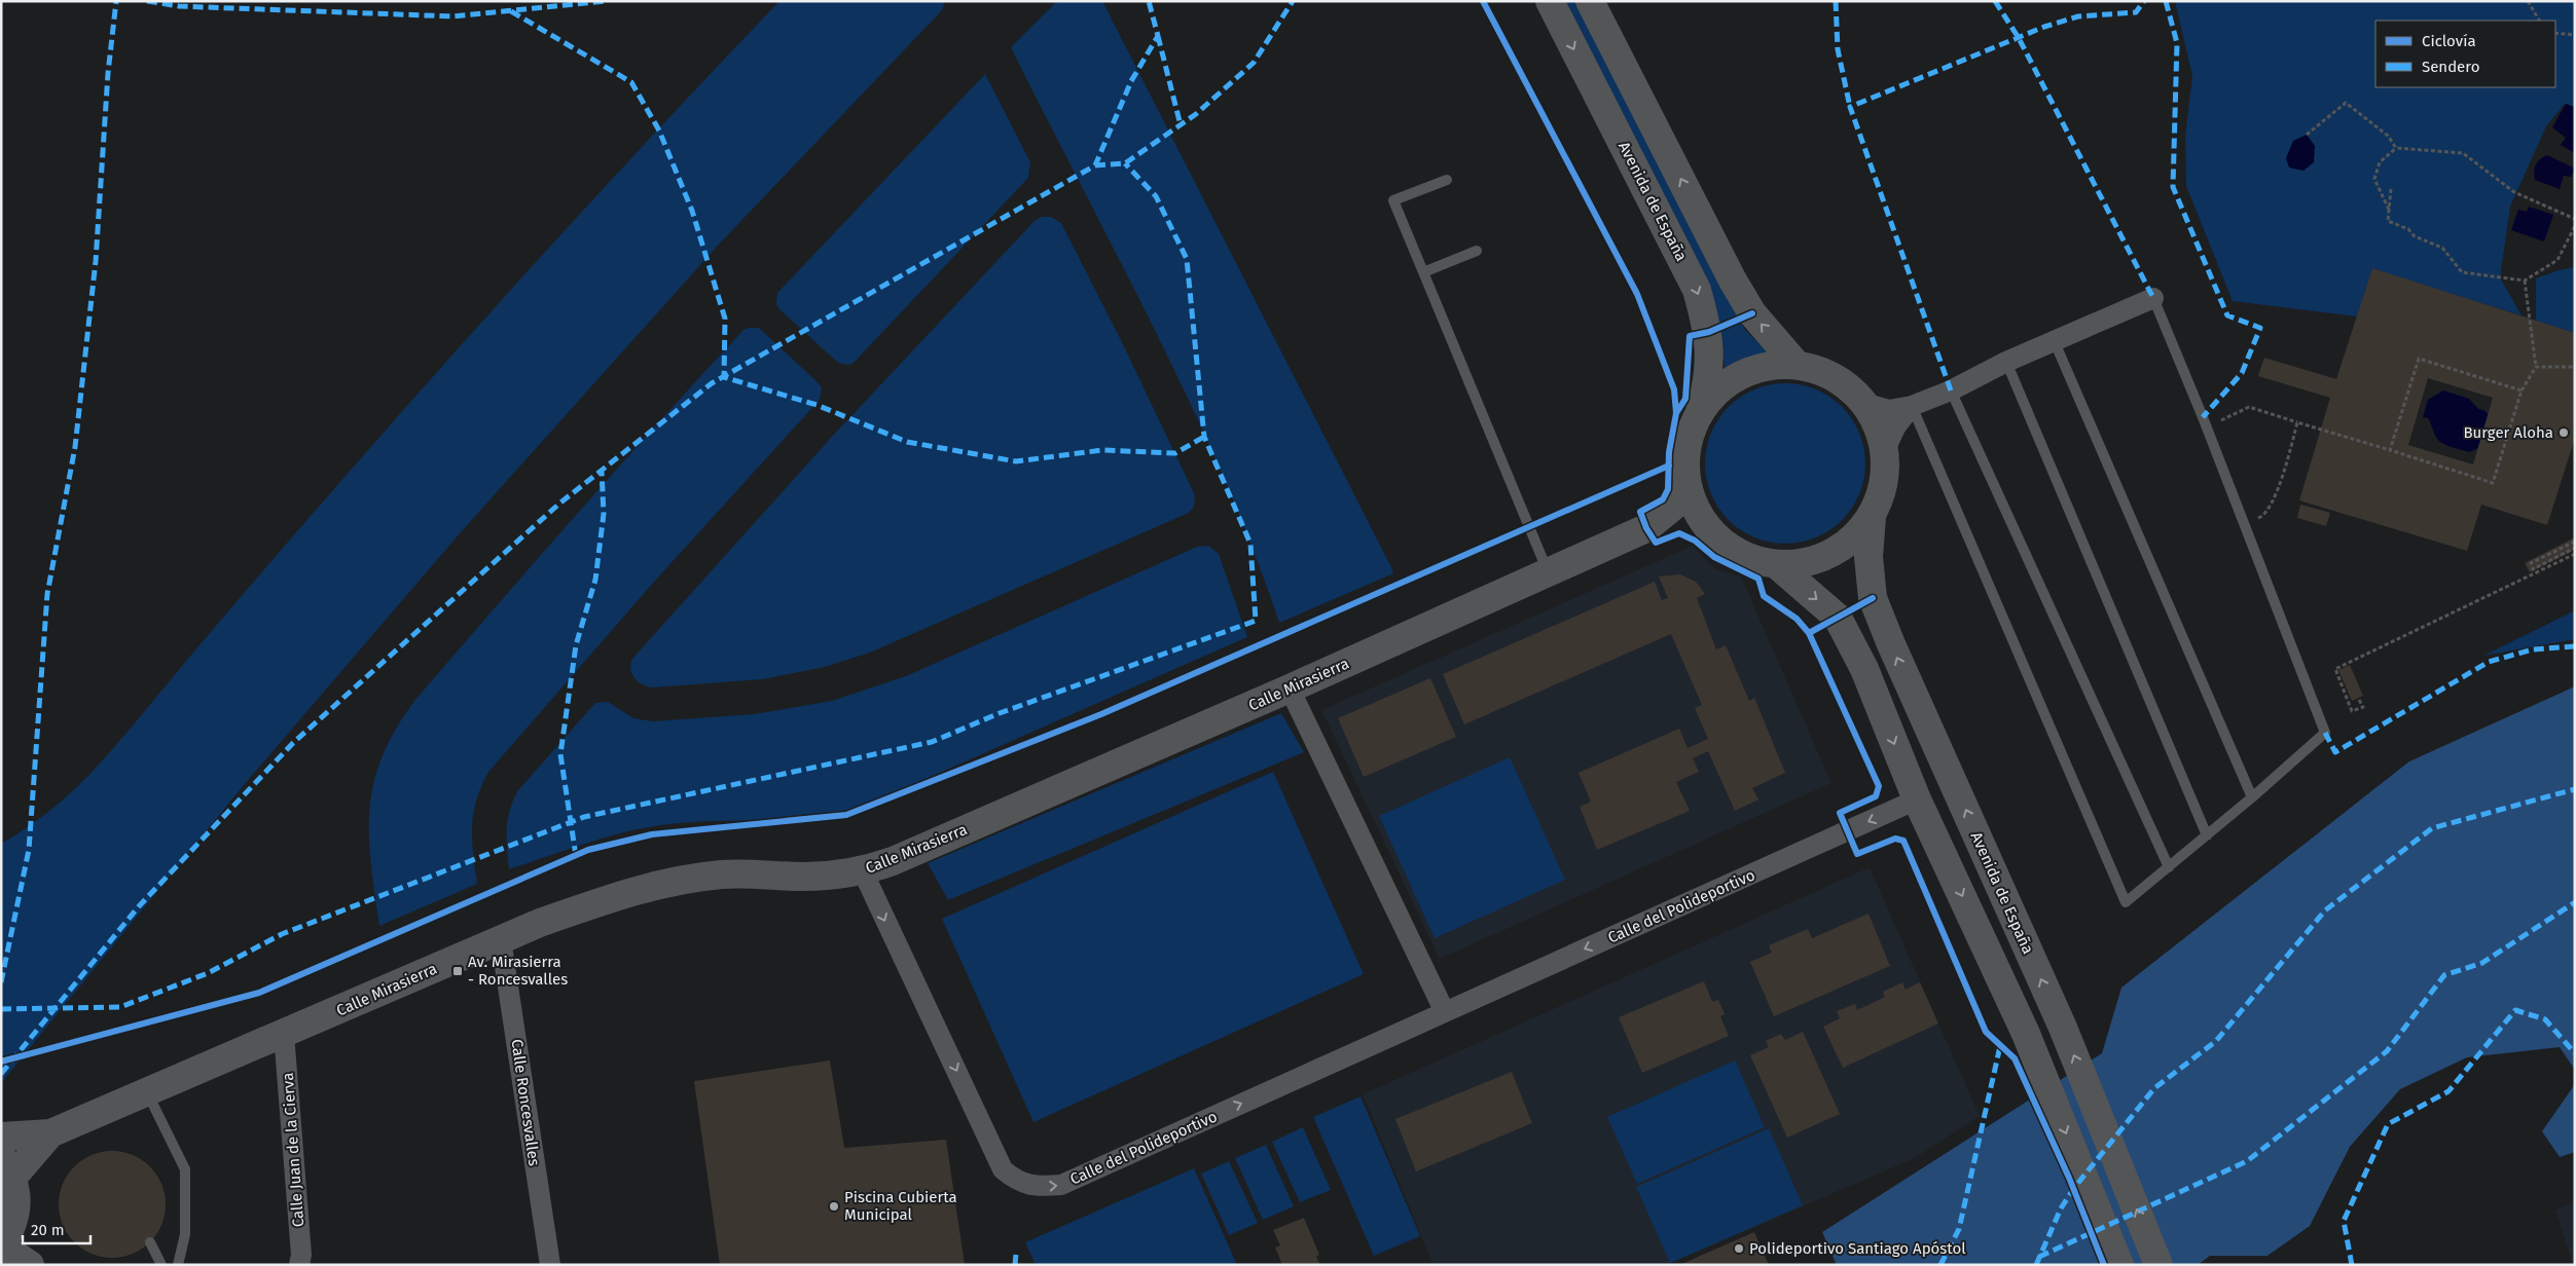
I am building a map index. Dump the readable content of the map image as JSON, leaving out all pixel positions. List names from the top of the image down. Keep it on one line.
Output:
{"streets":{"main road":["Avenida de España","Calle Mirasierra"],"street":["Calle del Polideportivo","Calle Roncesvalles","Calle Juan de la Cierva"]},"crossings":[["Calle Mirasierra","Calle del Polideportivo"],["Calle Mirasierra","Calle Roncesvalles"],["Calle Mirasierra","Calle Juan de la Cierva"]],"places":{"other":["Burger Aloha","Piscina Cubierta Municipal","Polideportivo Santiago Apóstol"],"transit":["Av. Mirasierra - Roncesvalles"]},"legend":["Ciclovía","Sendero"],"scale_bar":"20 m"}
